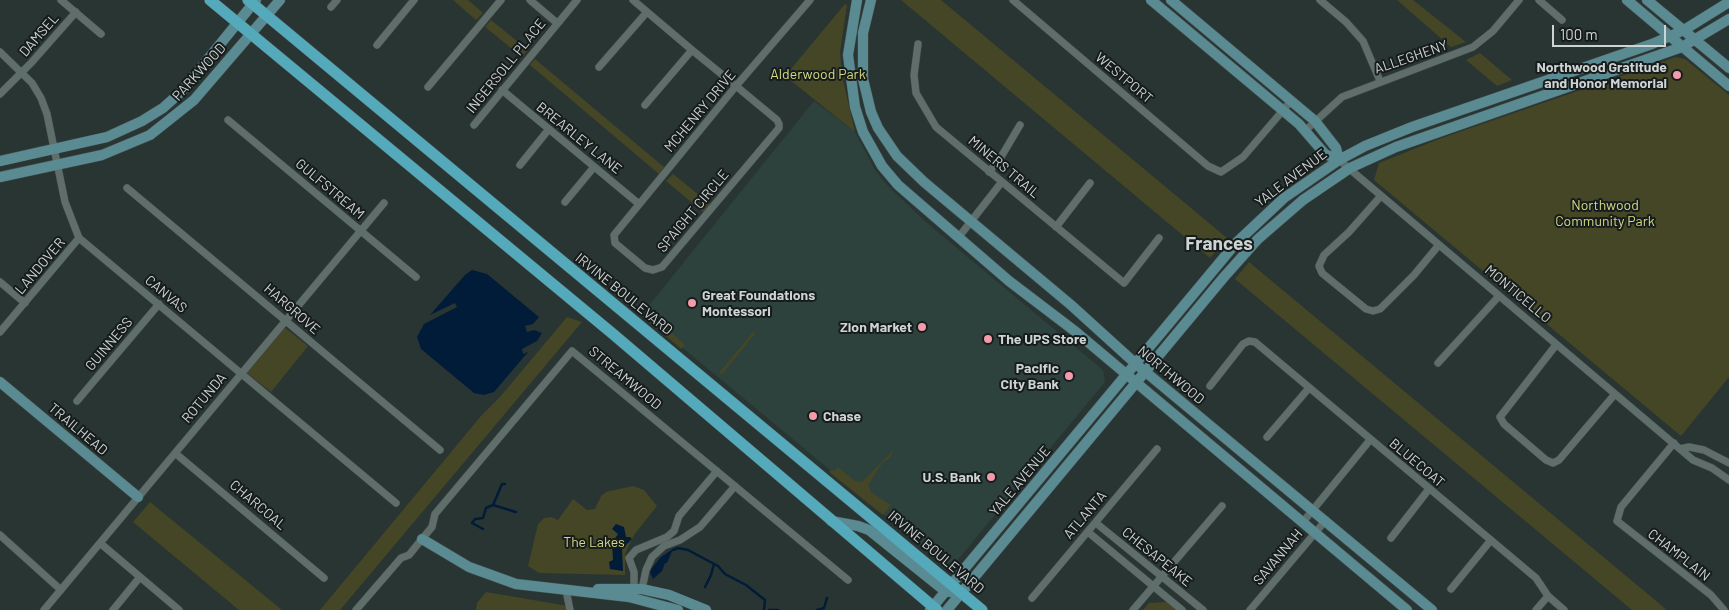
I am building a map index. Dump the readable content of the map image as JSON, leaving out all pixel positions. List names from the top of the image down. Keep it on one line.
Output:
{"streets":{"main road":["IRVINE BOULEVARD"],"street":["DAMSEL","ALLEGHENY","INGERSOLL PLACE","PARKWOOD","WESTPORT","MCHENRY DRIVE","BREARLEY LANE","MINERS TRAIL","YALE AVENUE","GULFSTREAM","SPAIGHT CIRCLE","LANDOVER","CANVAS","MONTICELLO","HARGROVE","GUINNESS","NORTHWOOD","STREAMWOOD","ROTUNDA","TRAILHEAD","BLUECOAT","CHARCOAL","ATLANTA","CHAMPLAIN","CHESAPEAKE","SAVANNAH"]},"crossings":[["DAMSEL","CANVAS"],["ALLEGHENY","MONTICELLO"],["INGERSOLL PLACE","BREARLEY LANE"],["PARKWOOD","CANVAS"],["PARKWOOD","IRVINE BOULEVARD"],["WESTPORT","MONTICELLO"],["MCHENRY DRIVE","BREARLEY LANE"],["MCHENRY DRIVE","SPAIGHT CIRCLE"],["YALE AVENUE","IRVINE BOULEVARD"],["YALE AVENUE","MONTICELLO"],["YALE AVENUE","NORTHWOOD"],["GULFSTREAM","ROTUNDA"],["LANDOVER","CANVAS"],["CANVAS","GUINNESS"],["CANVAS","ROTUNDA"],["MONTICELLO","CHAMPLAIN"],["HARGROVE","ROTUNDA"],["NORTHWOOD","SAVANNAH"],["ROTUNDA","TRAILHEAD"],["ROTUNDA","CHARCOAL"],["BLUECOAT","SAVANNAH"],["ATLANTA","CHESAPEAKE"]],"districts":["Frances"],"parks":["Alderwood Park","Northwood Community Park","The Lakes"],"places":["Northwood Gratitude and Honor Memorial","Great Foundations Montessori","Zion Market","The UPS Store","Pacific City Bank","Chase","U.S. Bank"],"scale_bar":"100 m"}
